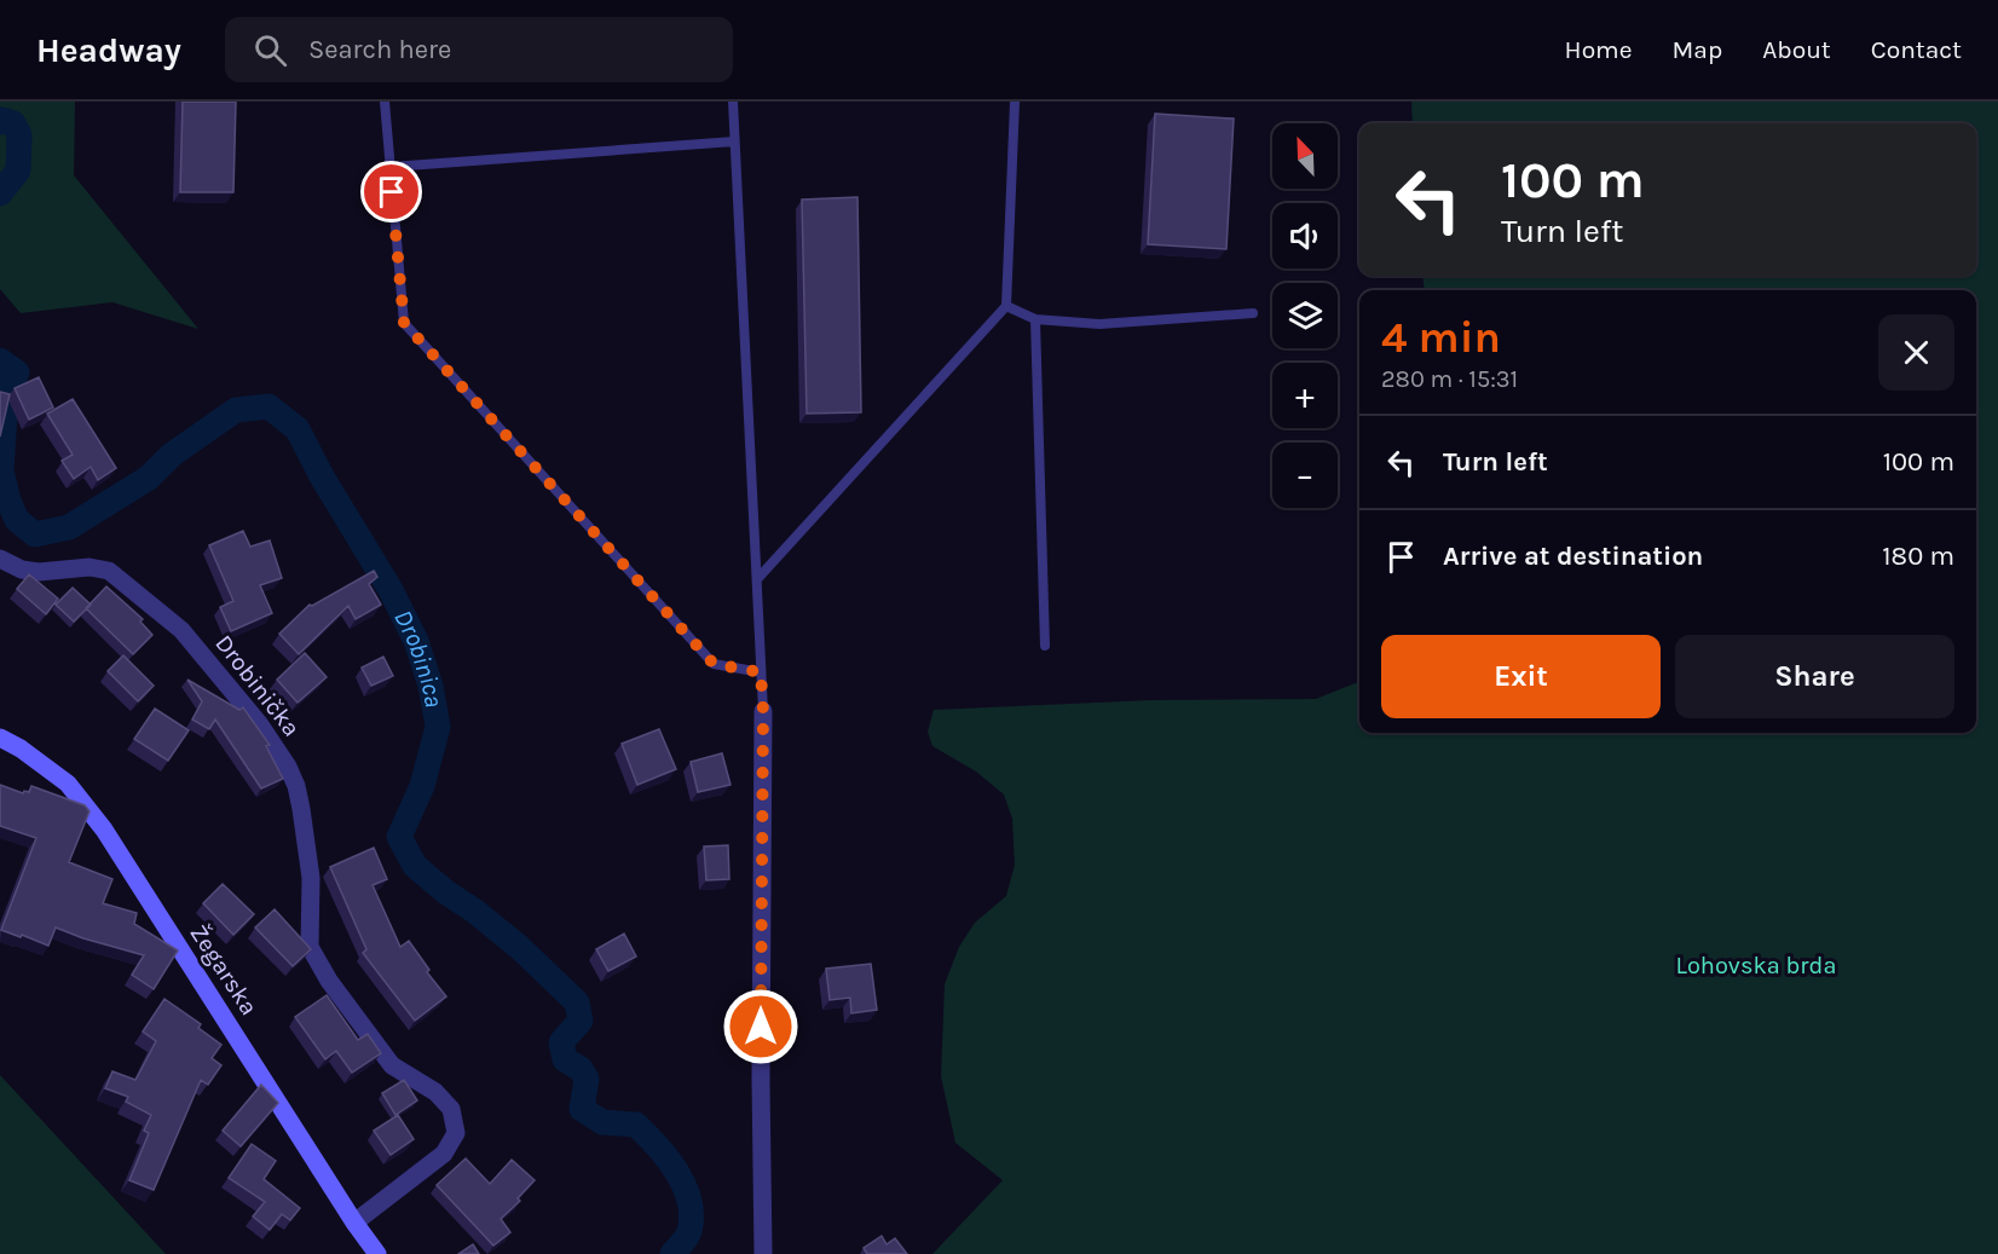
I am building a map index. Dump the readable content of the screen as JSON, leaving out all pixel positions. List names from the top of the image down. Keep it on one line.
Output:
{"streets":{"street":["Drobinička","Žegarska"]},"crossings":[["Drobinička","Žegarska"]],"water":["Drobinica"],"parks":["Lohovska brda"],"north":"top left","page":{"header":"Headway","search":"Search here","nav":["Home","Map","About","Contact"],"map_buttons":["+","−"],"turn":["100 m","Turn left"],"heading":["4 min","280 m · 15:31"],"list":[{"name":"Turn left","value":"100 m"},{"name":"Arrive at destination","value":"180 m"}],"buttons":["Exit","Share"]}}
